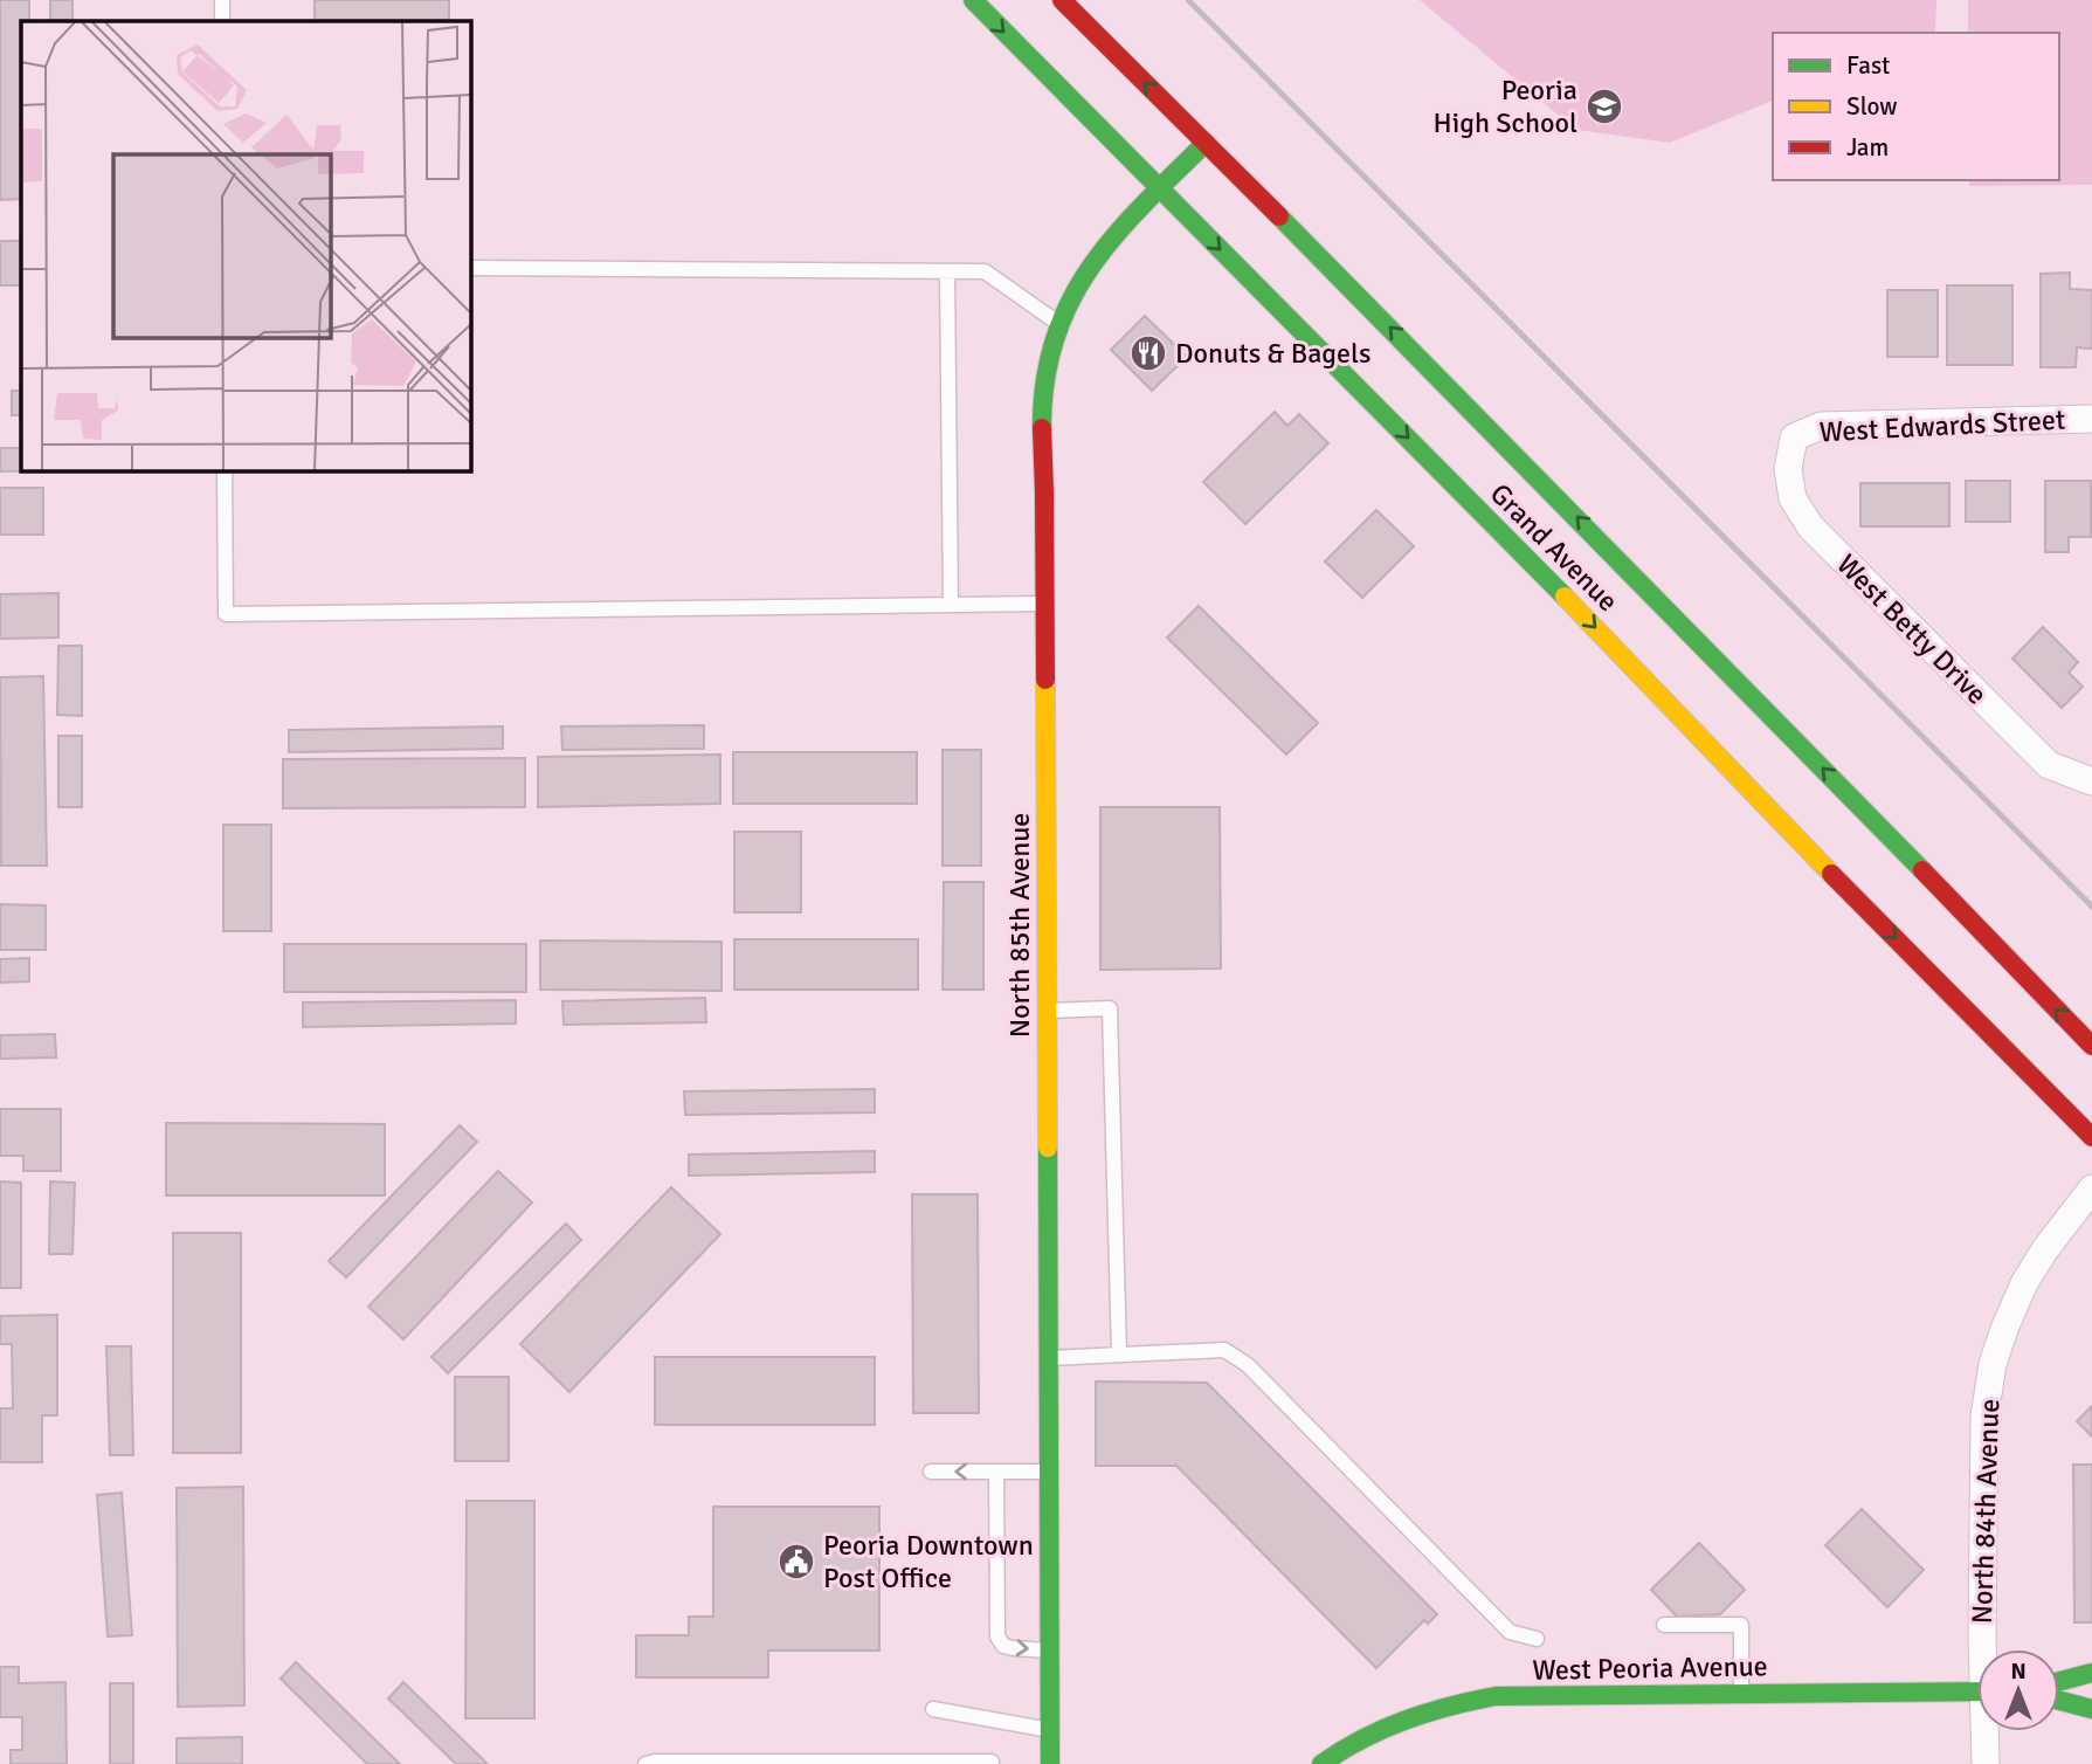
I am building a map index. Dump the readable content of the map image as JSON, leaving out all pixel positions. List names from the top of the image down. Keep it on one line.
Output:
{"streets":{"main road":["Grand Avenue","North 85th Avenue","West Peoria Avenue"],"street":["West Edwards Street","West Betty Drive","North 84th Avenue"]},"crossings":[["West Edwards Street","West Betty Drive"],["Grand Avenue","North 85th Avenue"]],"places":{"school or university":["Peoria High School"],"restaurant":["Donuts & Bagels"],"public building":["Peoria Downtown Post Office"]},"legend":["Fast","Slow","Jam"],"north":"top"}
